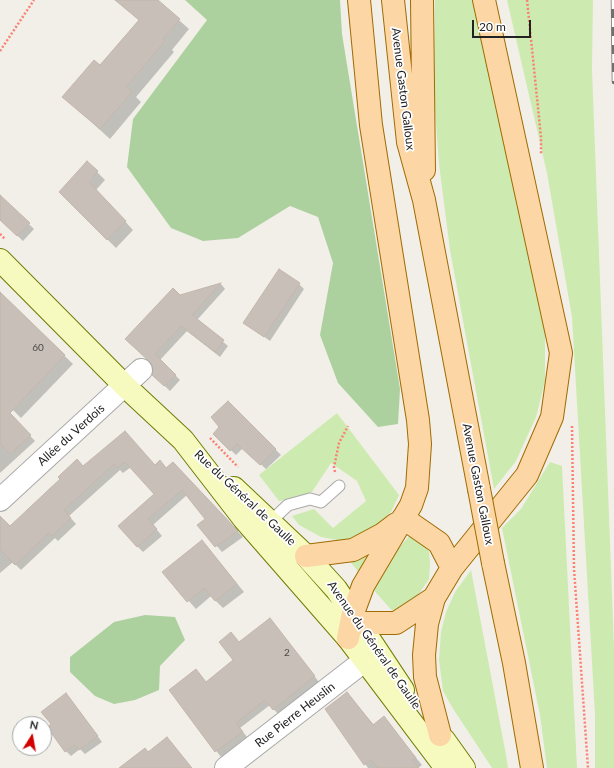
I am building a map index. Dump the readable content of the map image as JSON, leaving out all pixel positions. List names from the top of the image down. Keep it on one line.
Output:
{"streets":{"main road":["Avenue Gaston Galloux","Rue du Général de Gaulle","Avenue du Général de Gaulle"],"street":["Allée du Verdois","Rue Pierre Heuslin"]},"crossings":[["Rue du Général de Gaulle","Avenue du Général de Gaulle"]],"house_numbers":["60","2"],"scale_bar":"20 m","north":"top"}
